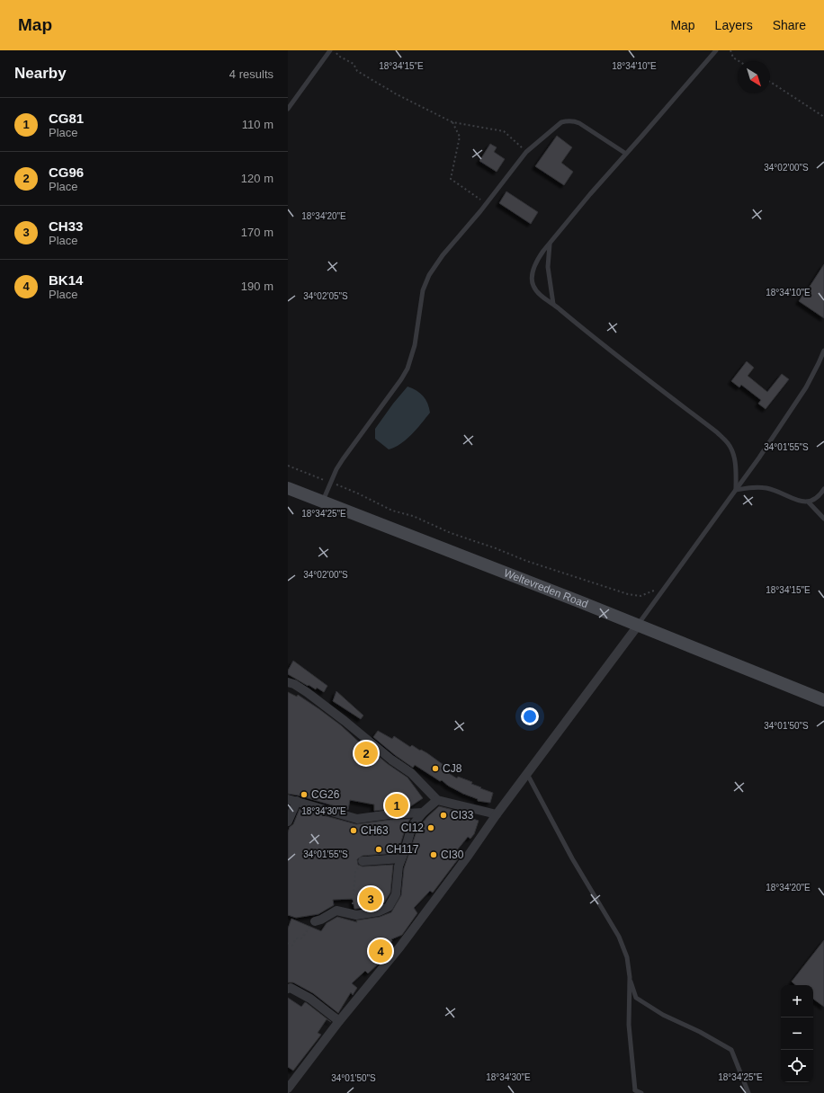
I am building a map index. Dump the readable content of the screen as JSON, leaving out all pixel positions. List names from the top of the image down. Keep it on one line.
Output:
{"streets":{"street":["Weltevreden Road"]},"places":["CJ8","CG26","CI33","CI12","CH63","CH117","CI30"],"north":"bottom right","page":{"header":"Map","nav":["Map","Layers","Share"],"heading":["Nearby","4 results"],"list":[{"mark":"1","name":"CG81","note":"Place","value":"110 m"},{"mark":"2","name":"CG96","note":"Place","value":"120 m"},{"mark":"3","name":"CH33","note":"Place","value":"170 m"},{"mark":"4","name":"BK14","note":"Place","value":"190 m"}],"pins":["2","1","3","4"],"map_buttons":["+","−"]},"coordinates":["18°34'15\"E","18°34'10\"E","34°02'00\"S","18°34'20\"E","34°02'05\"S","34°01'55\"S","18°34'25\"E","34°01'50\"S","18°34'30\"E"]}
